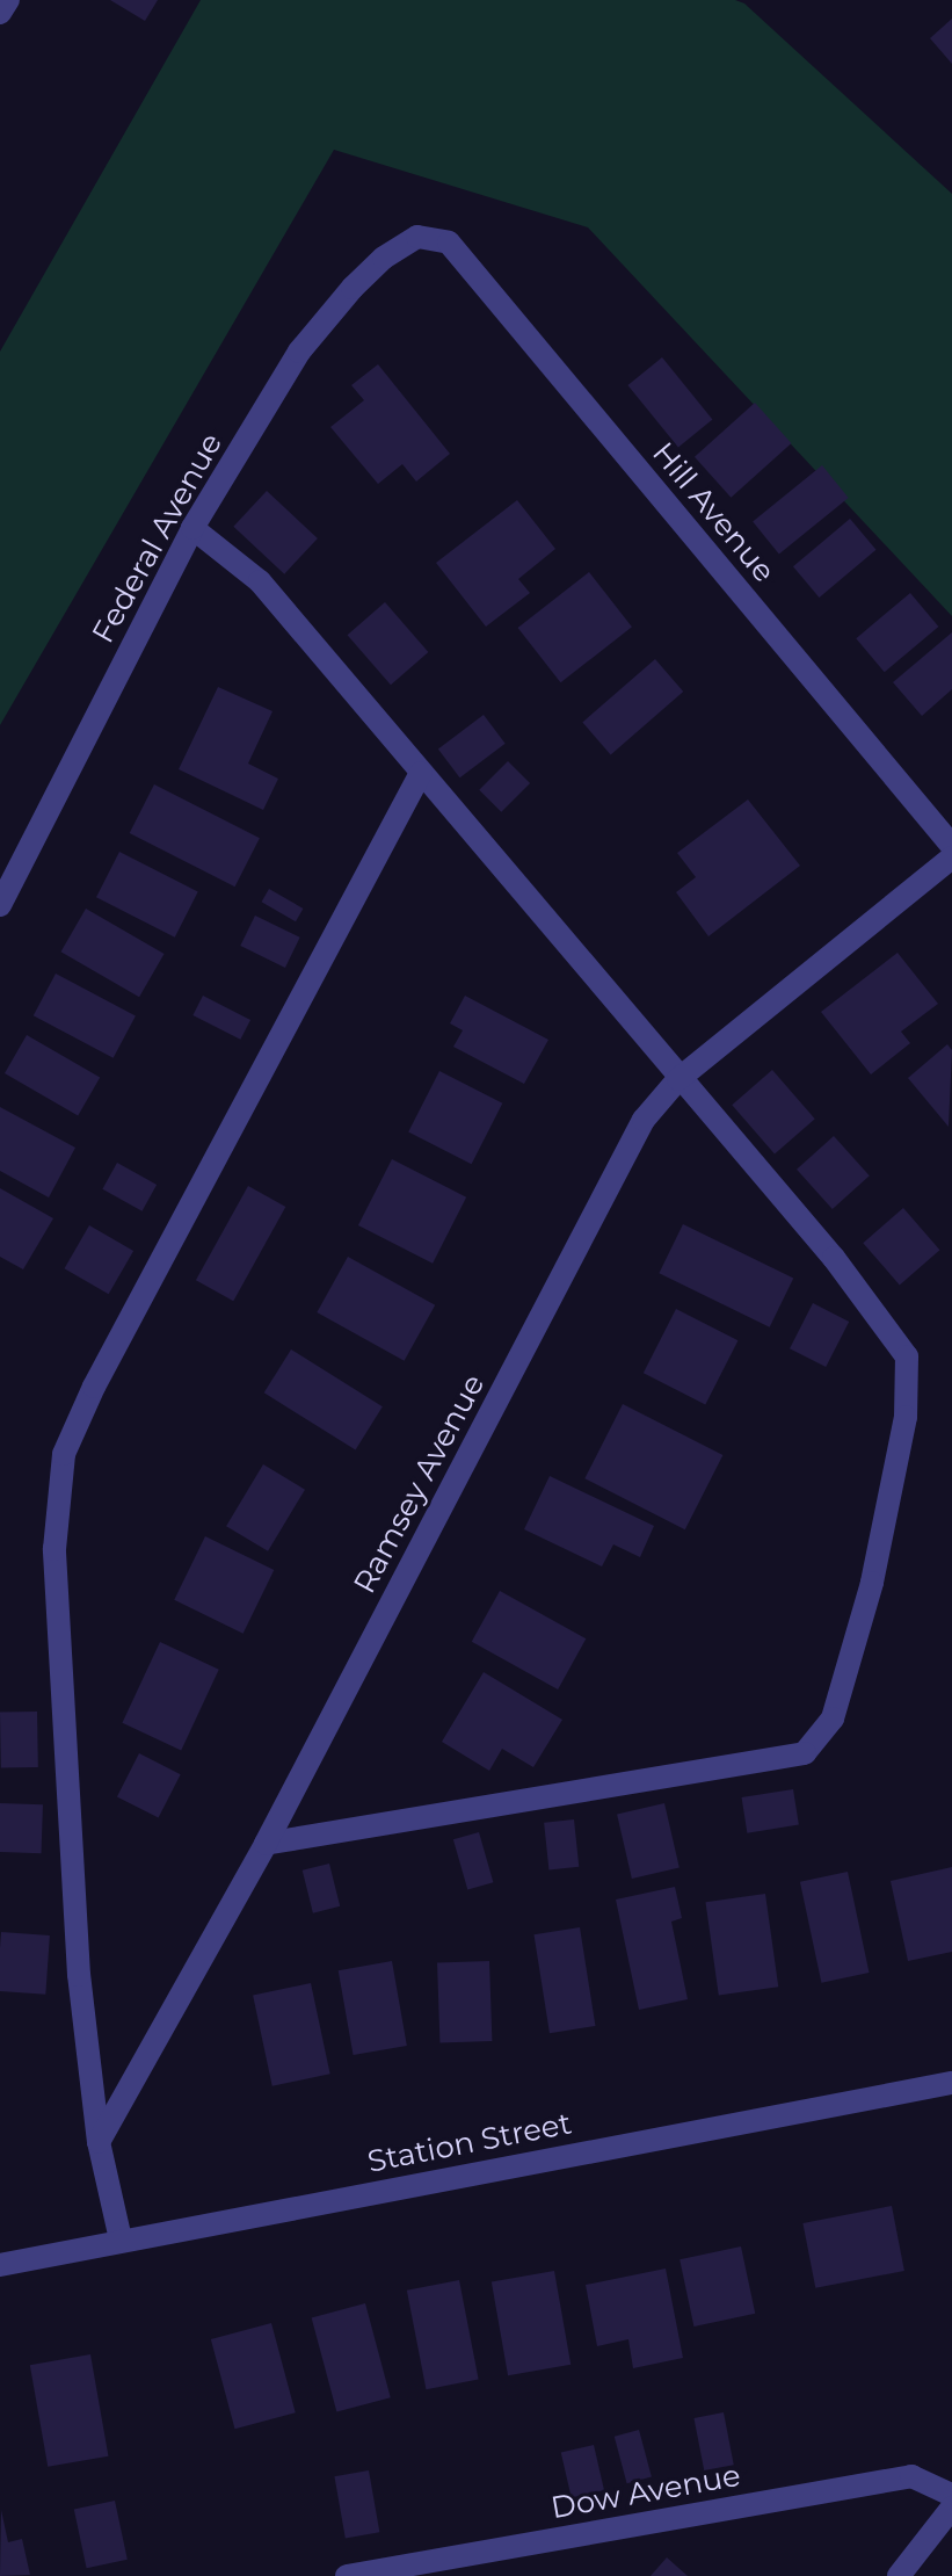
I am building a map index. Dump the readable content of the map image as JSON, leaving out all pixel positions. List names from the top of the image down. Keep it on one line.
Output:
{"streets":{"street":["Hill Avenue","Federal Avenue","Ramsey Avenue","Station Street","Dow Avenue"]},"crossings":[["Hill Avenue","Federal Avenue"]]}
